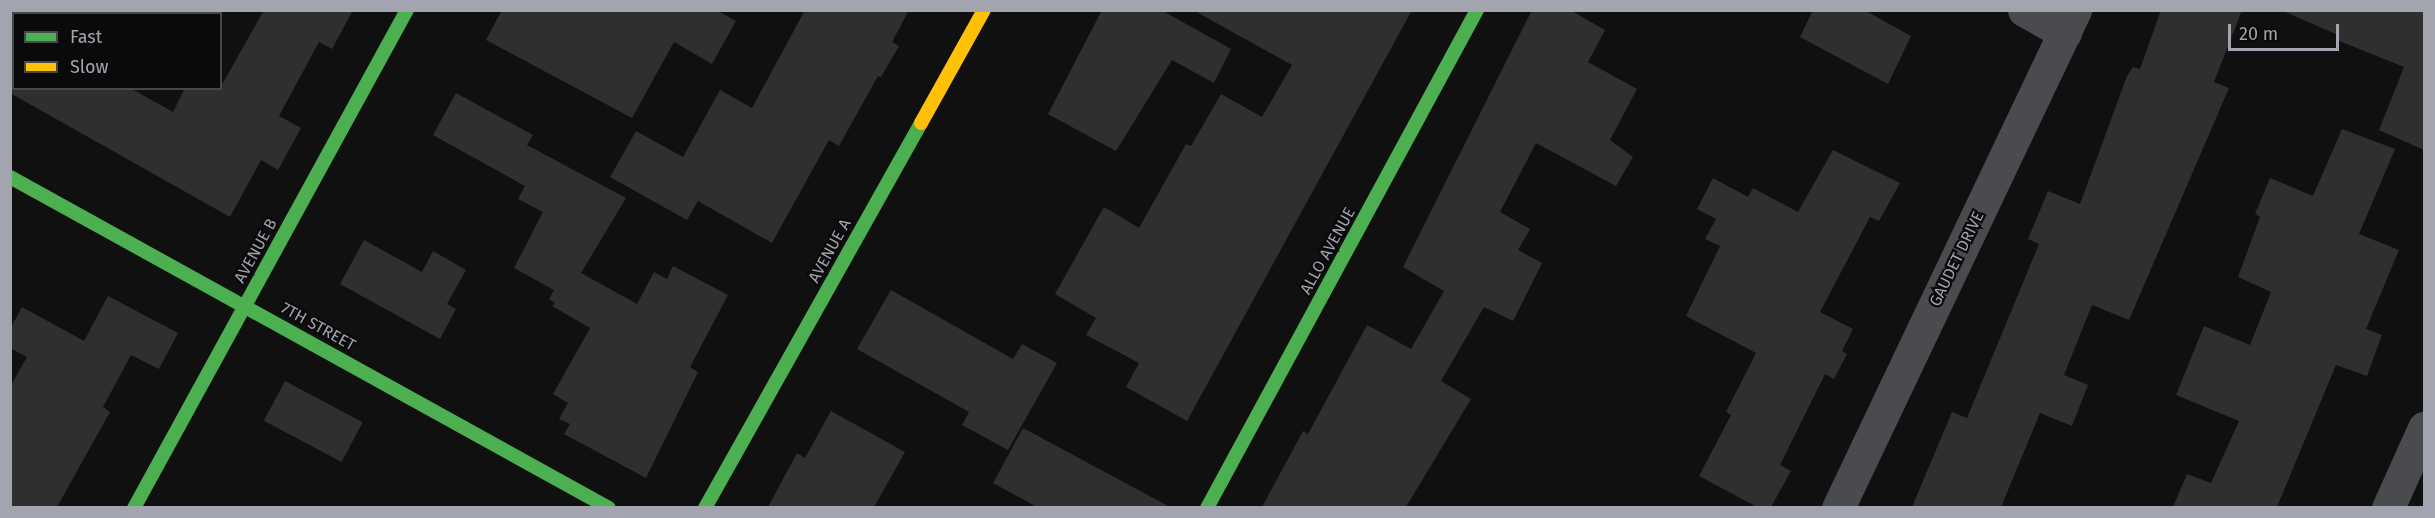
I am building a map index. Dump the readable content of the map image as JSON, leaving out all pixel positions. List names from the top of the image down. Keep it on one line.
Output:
{"streets":{"street":["AVENUE B","AVENUE A","ALLO AVENUE","GAUDET DRIVE","7TH STREET"]},"crossings":[["AVENUE B","7TH STREET"]],"legend":["Fast","Slow"],"scale_bar":"20 m"}
